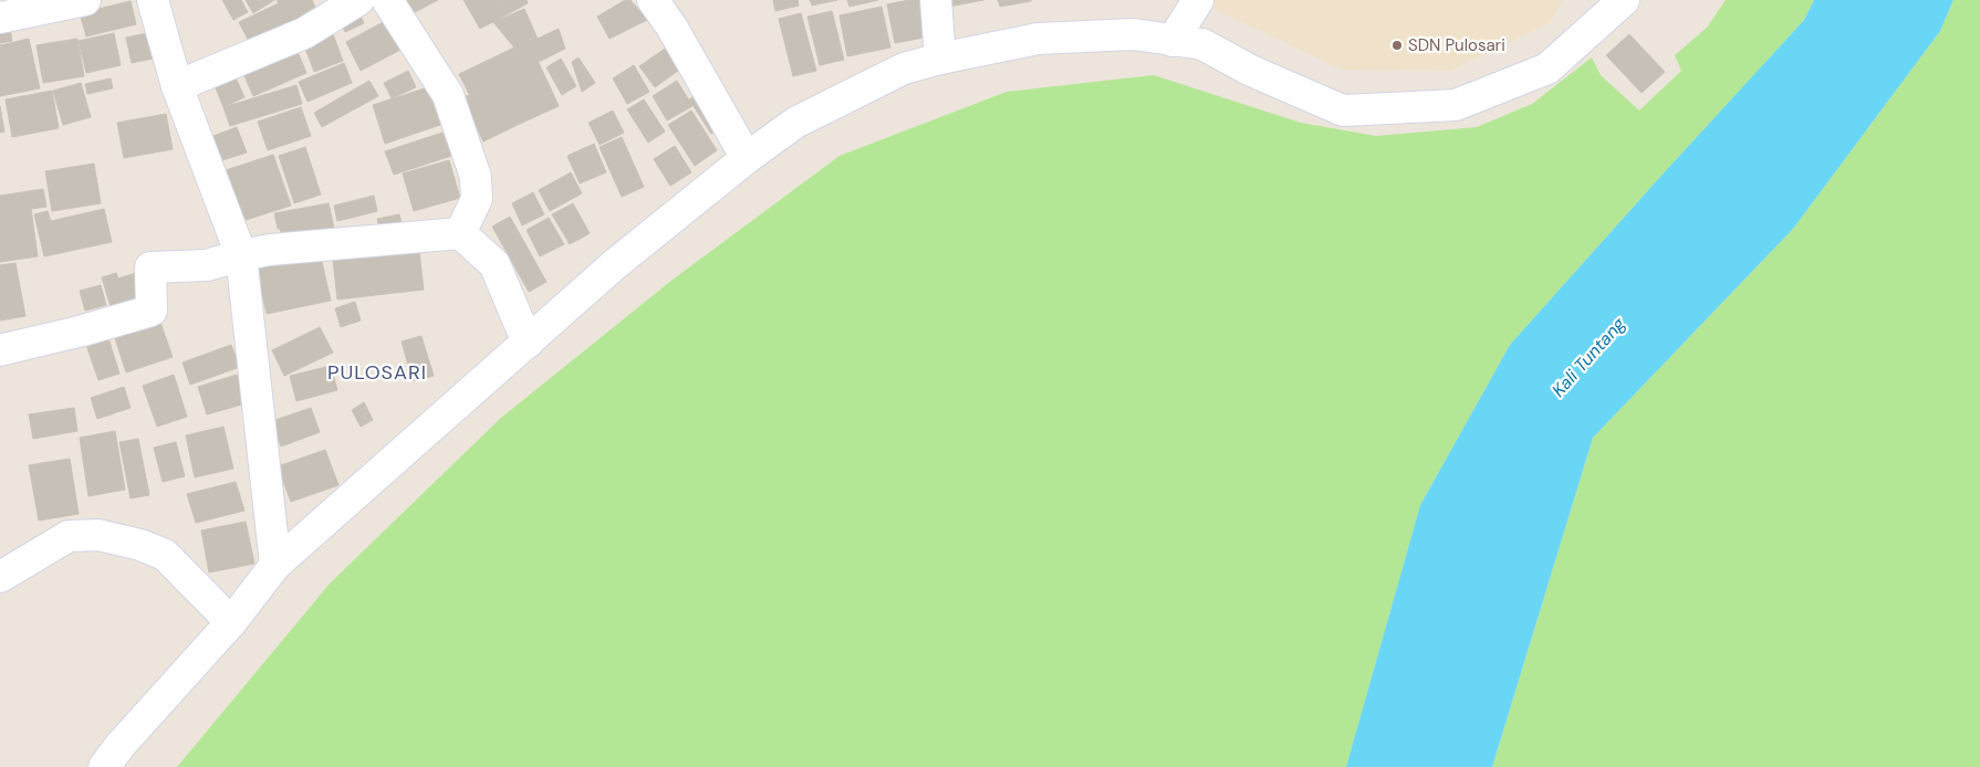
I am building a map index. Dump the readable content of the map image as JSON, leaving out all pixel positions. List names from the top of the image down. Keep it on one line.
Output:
{"districts":["PULOSARI"],"water":["Kali Tuntang"],"places":["SDN Pulosari"]}
